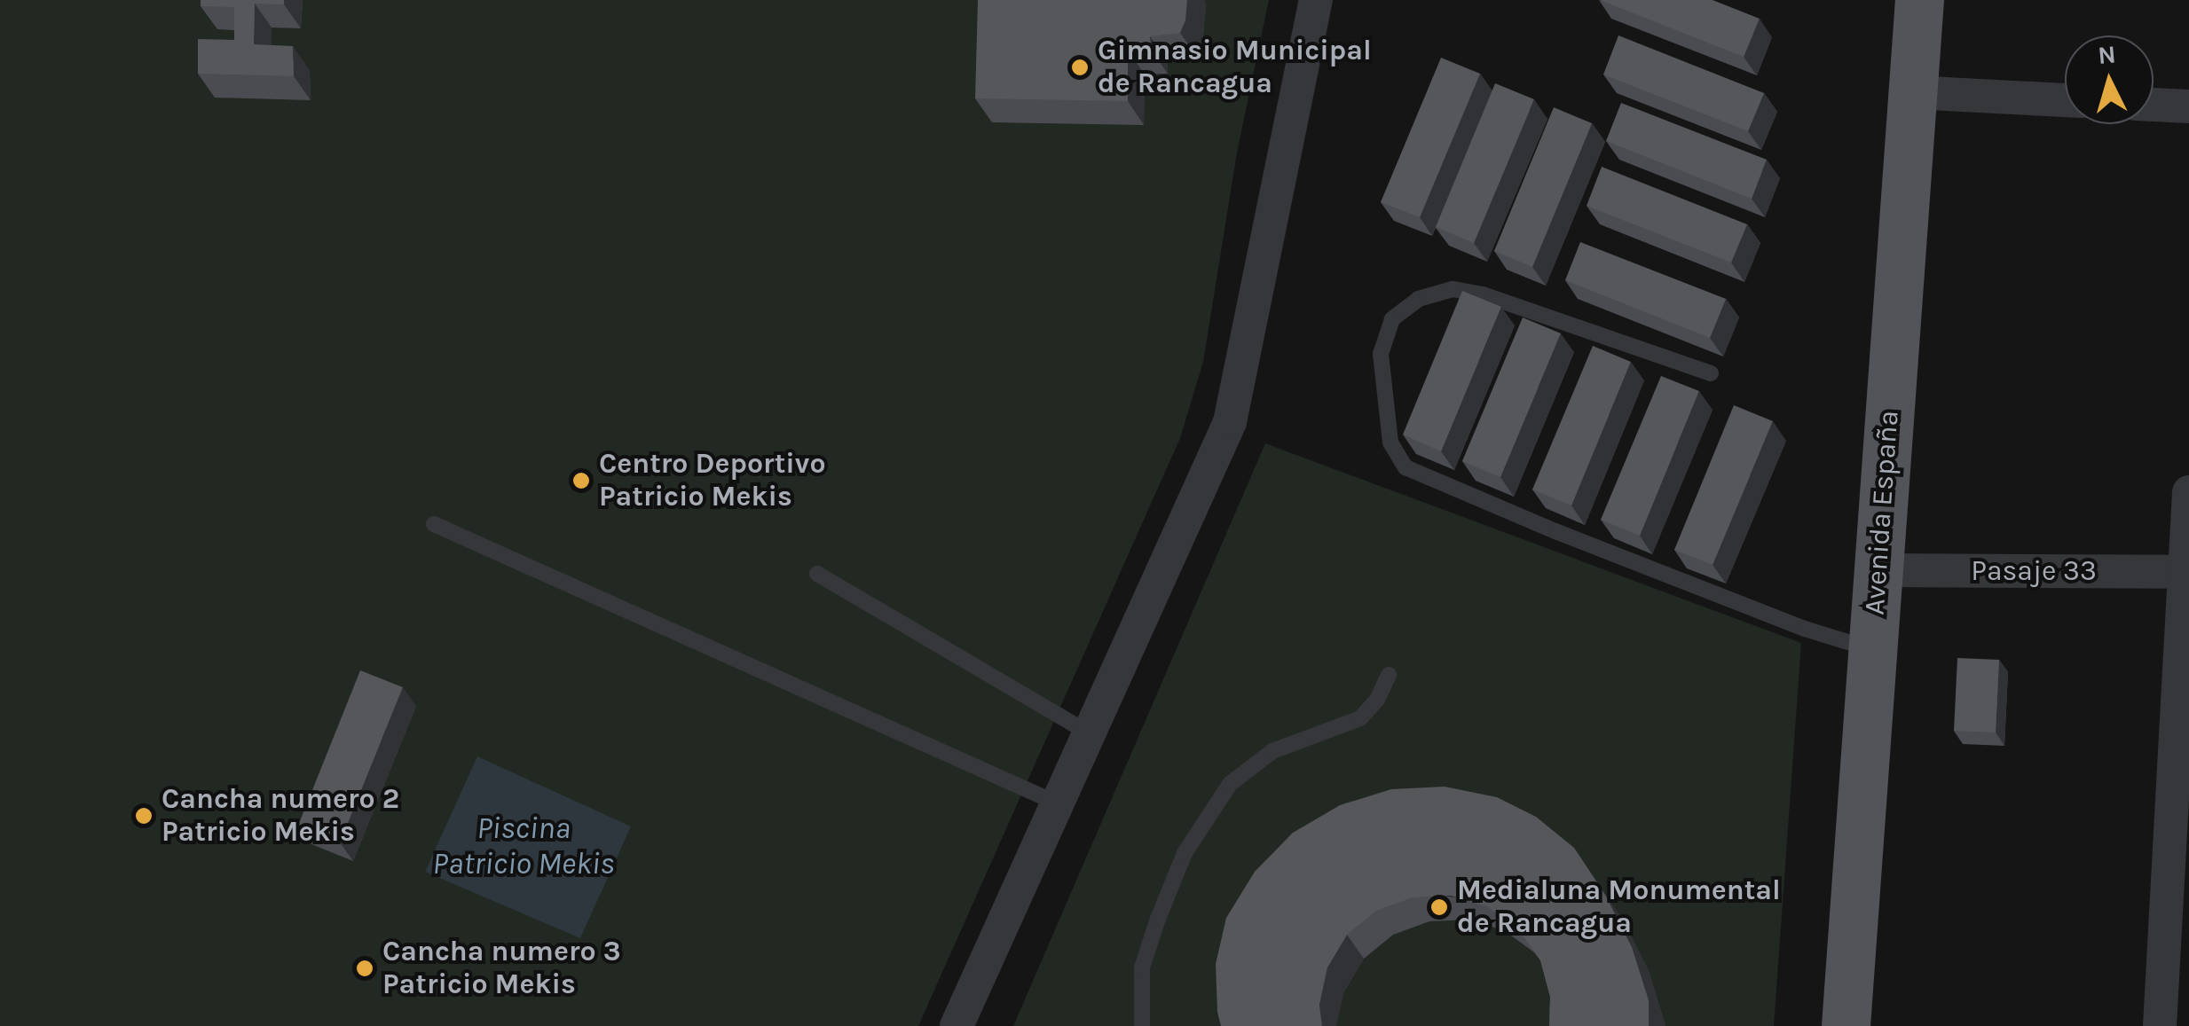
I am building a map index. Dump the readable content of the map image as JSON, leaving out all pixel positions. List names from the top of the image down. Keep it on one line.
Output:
{"streets":{"main road":["Avenida España"],"street":["Pasaje 33"]},"crossings":[["Avenida España","Pasaje 33"]],"water":["Piscina Patricio Mekis"],"places":["Gimnasio Municipal de Rancagua","Centro Deportivo Patricio Mekis","Cancha numero 2 Patricio Mekis","Medialuna Monumental de Rancagua","Cancha numero 3 Patricio Mekis"],"north":"top"}
